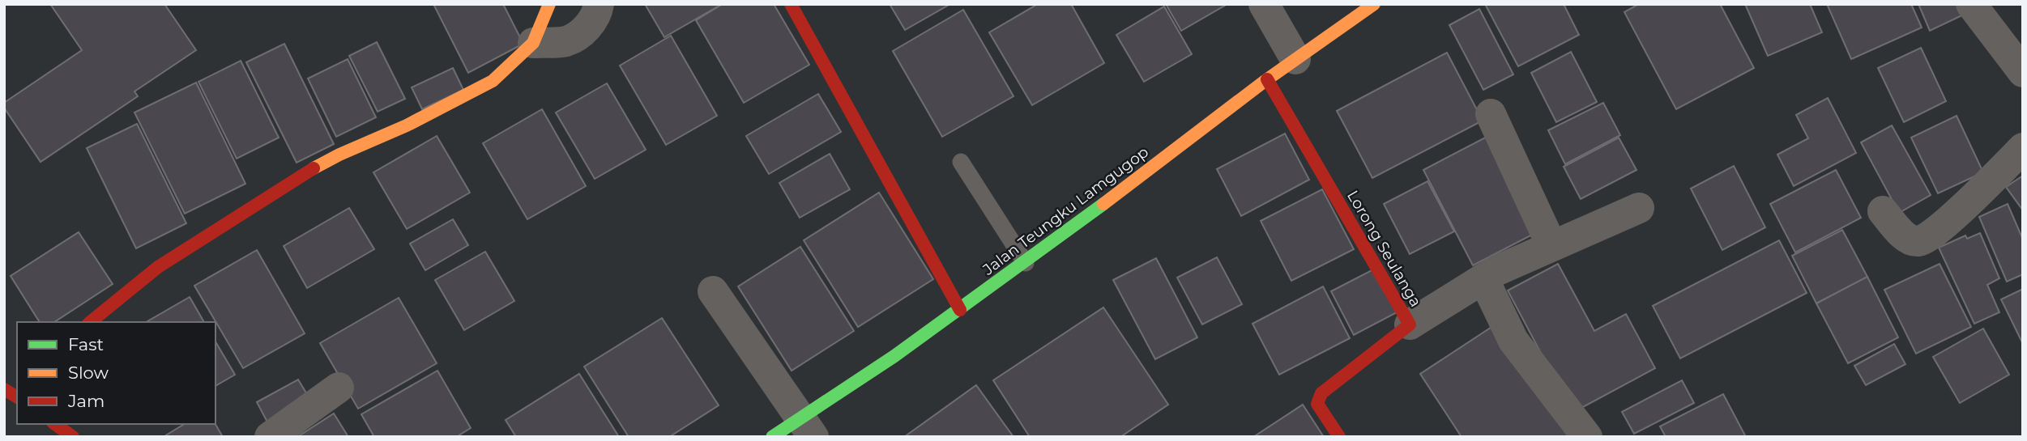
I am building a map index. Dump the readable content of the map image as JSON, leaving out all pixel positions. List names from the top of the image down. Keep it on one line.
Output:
{"streets":{"street":["Jalan Teungku Lamgugop","Lorong Seulanga"]},"crossings":[["Jalan Teungku Lamgugop","Lorong Seulanga"]],"legend":["Fast","Slow","Jam"]}
